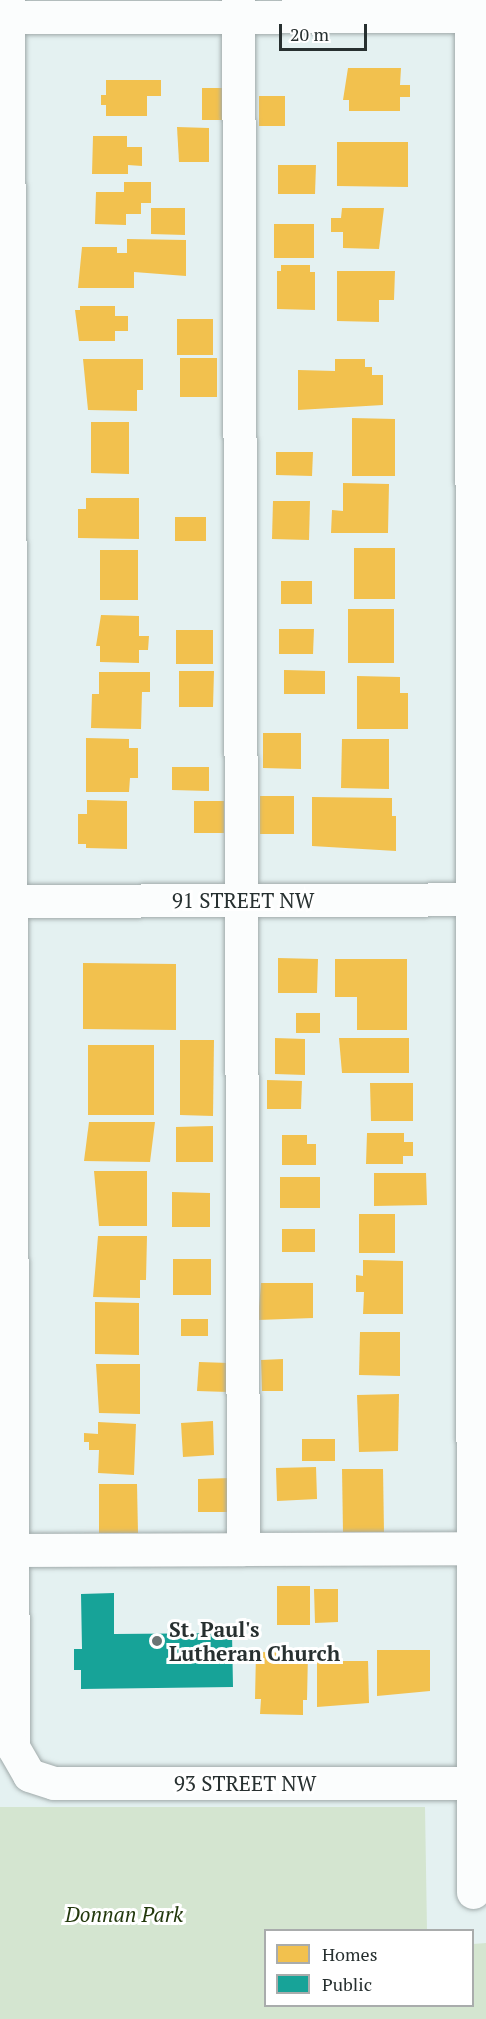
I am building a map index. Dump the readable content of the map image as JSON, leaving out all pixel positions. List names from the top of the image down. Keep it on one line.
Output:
{"streets":{"street":["91 STREET NW","93 STREET NW"]},"parks":["Donnan Park"],"places":["St. Paul's Lutheran Church"],"legend":["Homes","Public"],"scale_bar":"20 m"}
